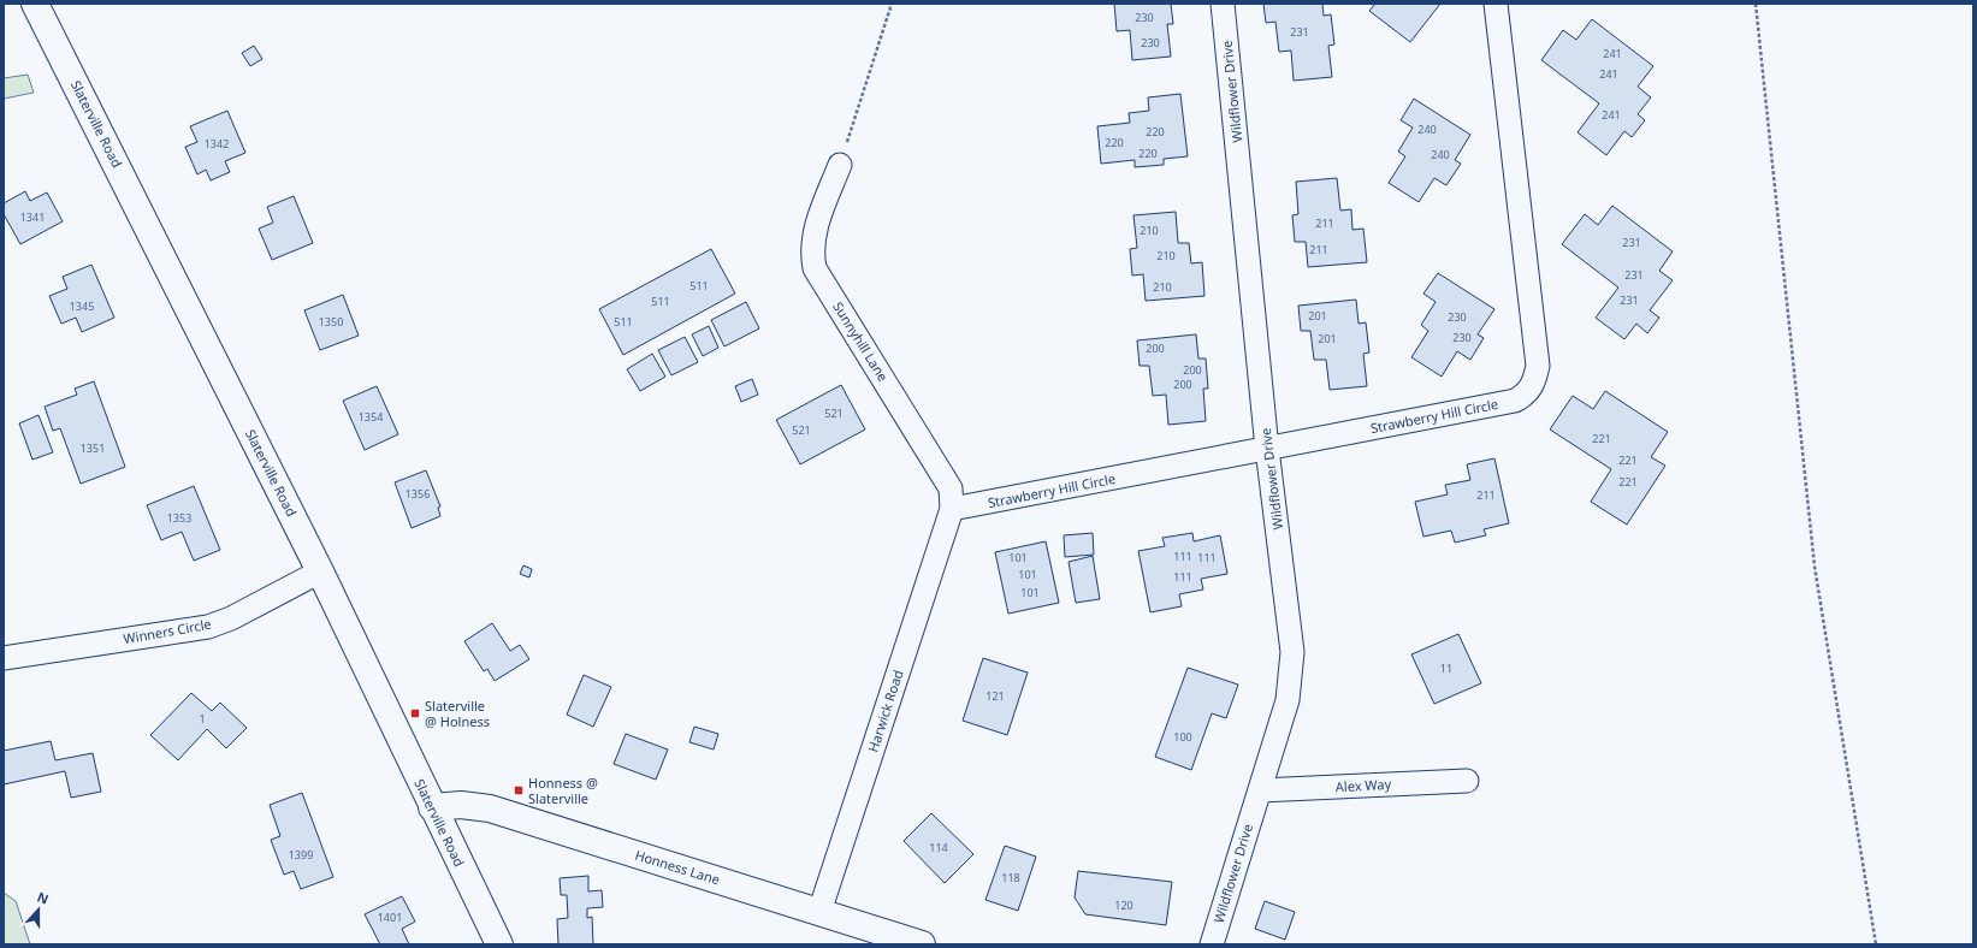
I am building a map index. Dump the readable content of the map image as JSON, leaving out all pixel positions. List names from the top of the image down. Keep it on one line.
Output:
{"streets":{"main road":["Slaterville Road","Honness Lane"],"street":["Wildflower Drive","Sunnyhill Lane","Strawberry Hill Circle","Winners Circle","Harwick Road","Alex Way"]},"crossings":[["Wildflower Drive","Strawberry Hill Circle"],["Wildflower Drive","Alex Way"],["Slaterville Road","Winners Circle"],["Slaterville Road","Honness Lane"],["Sunnyhill Lane","Strawberry Hill Circle"],["Sunnyhill Lane","Harwick Road"],["Strawberry Hill Circle","Harwick Road"],["Harwick Road","Honness Lane"]],"places":{"transit":["Slaterville @ Holness","Honness @ Slaterville"]},"house_numbers":["230","231","230","241","241","241","240","220","220","1342","220","240","1341","211","210","231","211","210","231","511","210","231","511","1345","201","230","1350","511","230","201","200","200","200","521","1354","521","221","1351","221","221","1356","211","1353","111","101","111","101","111","101","11","121","1","100","114","1399","118","120","1401"],"north":"top"}
